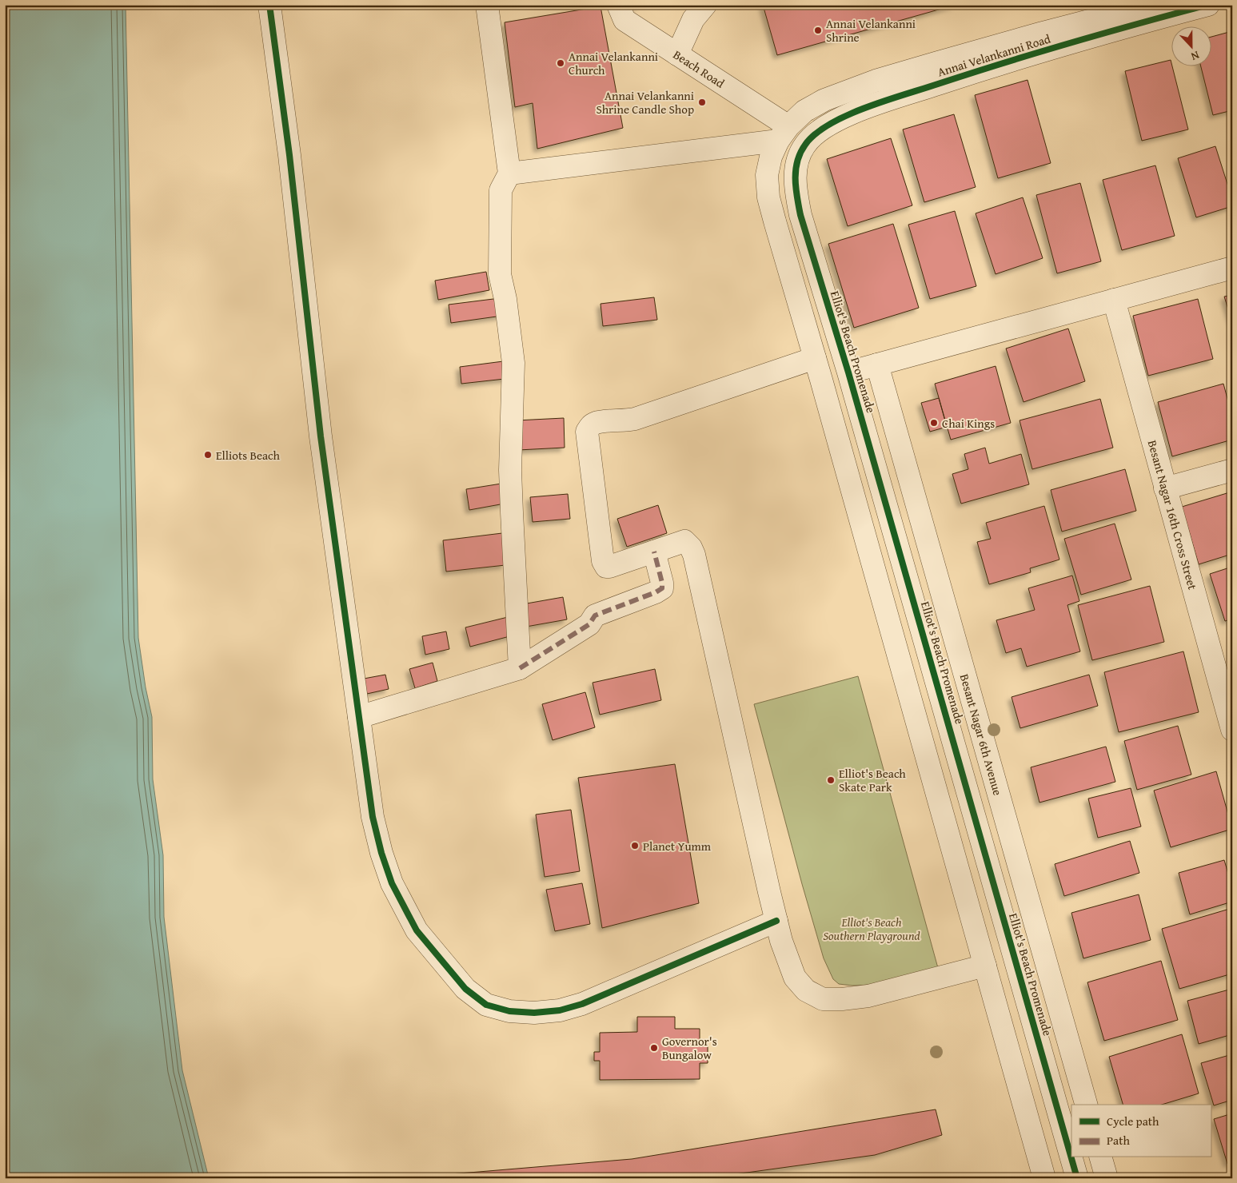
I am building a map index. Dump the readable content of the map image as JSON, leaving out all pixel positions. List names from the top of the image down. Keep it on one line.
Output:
{"streets":{"street":["Annai Velankanni Road","Beach Road","Elliot's Beach Promenade","Besant Nagar 16th Cross Street","Besant Nagar 6th Avenue"]},"crossings":[["Annai Velankanni Road","Beach Road"],["Annai Velankanni Road","Elliot's Beach Promenade"]],"parks":["Elliot's Beach Southern Playground"],"places":["Annai Velankanni Shrine","Annai Velankanni Church","Annai Velankanni Shrine Candle Shop","Chai Kings","Elliots Beach","Elliot's Beach Skate Park","Planet Yumm","Governor's Bungalow"],"legend":["Cycle path","Path"],"north":"bottom"}
